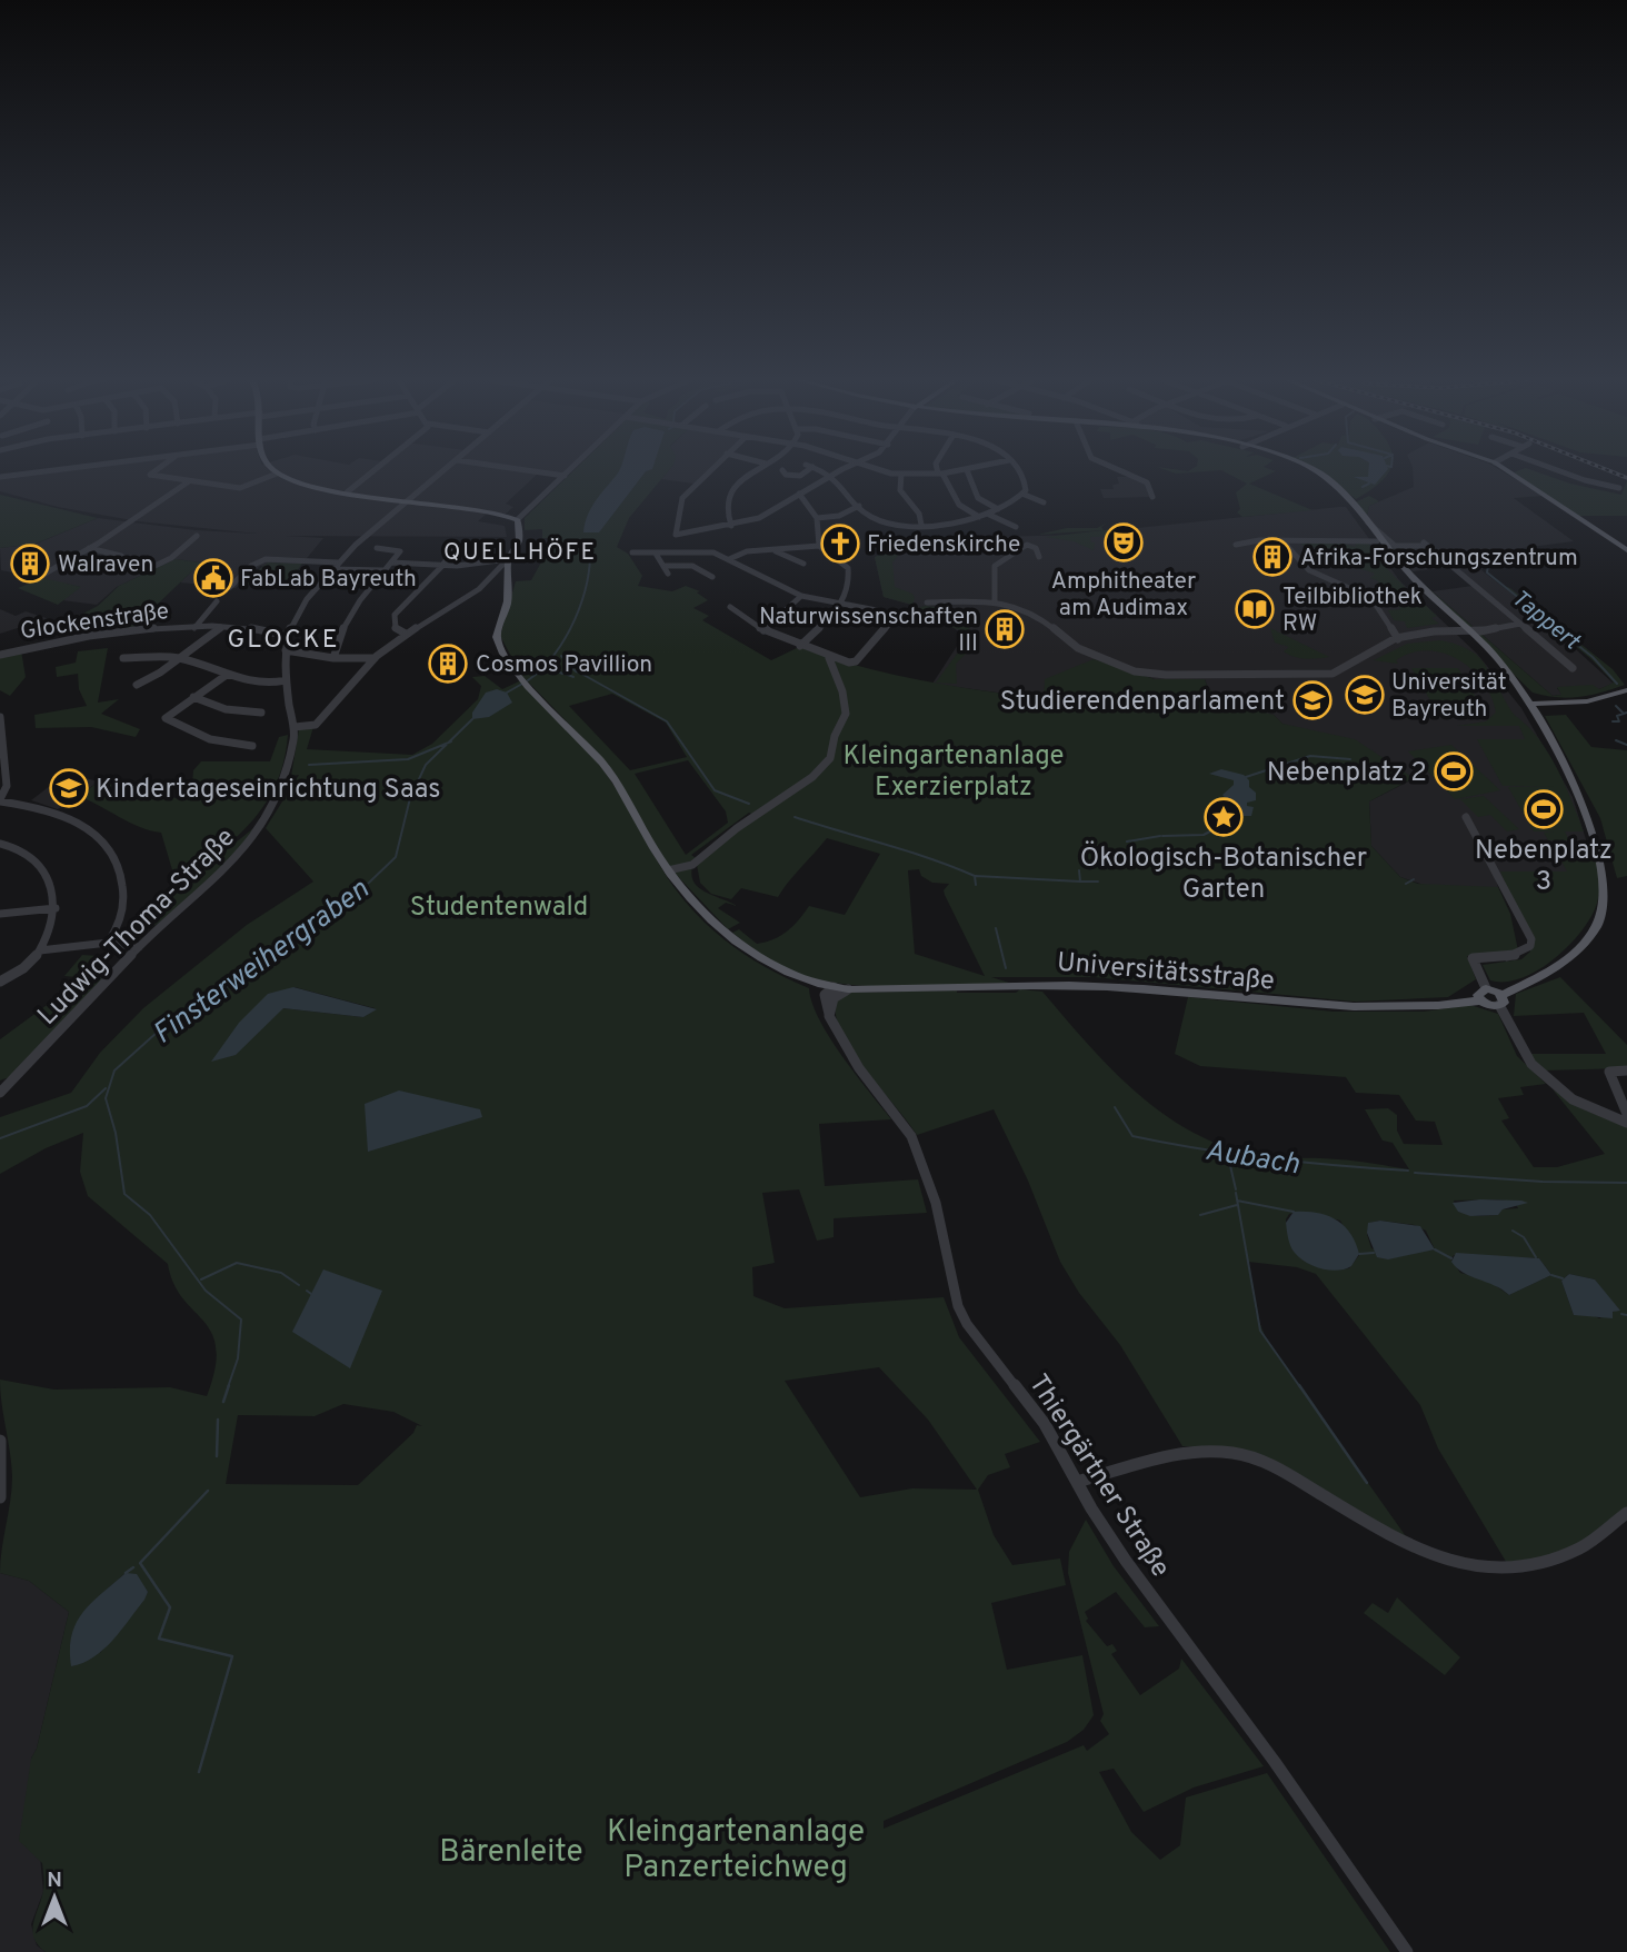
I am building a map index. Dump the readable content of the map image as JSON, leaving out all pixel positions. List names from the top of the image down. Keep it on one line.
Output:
{"streets":{"main road":["Universitätsstraße"],"street":["Glockenstraße","Ludwig-Thoma-Straße","Thiergärtner Straße"]},"crossings":[["Glockenstraße","Ludwig-Thoma-Straße"]],"districts":["QUELLHÖFE","GLOCKE"],"water":["Tappert","Finsterweihergraben","Aubach"],"parks":["Kleingartenanlage Exerzierplatz","Studentenwald","Kleingartenanlage Panzerteichweg","Bärenleite"],"places":{"theatre":["Amphitheater am Audimax"],"church":["Friedenskirche"],"building":["Afrika-Forschungszentrum","Walraven","Naturwissenschaften III","Cosmos Pavillion"],"public building":["FabLab Bayreuth"],"library":["Teilbibliothek RW"],"school or university":["Universität Bayreuth","Studierendenparlament","Kindertageseinrichtung Saas"],"sports":["Nebenplatz 2","Nebenplatz 3"],"place":["Ökologisch-Botanischer Garten"]},"north":"top"}
